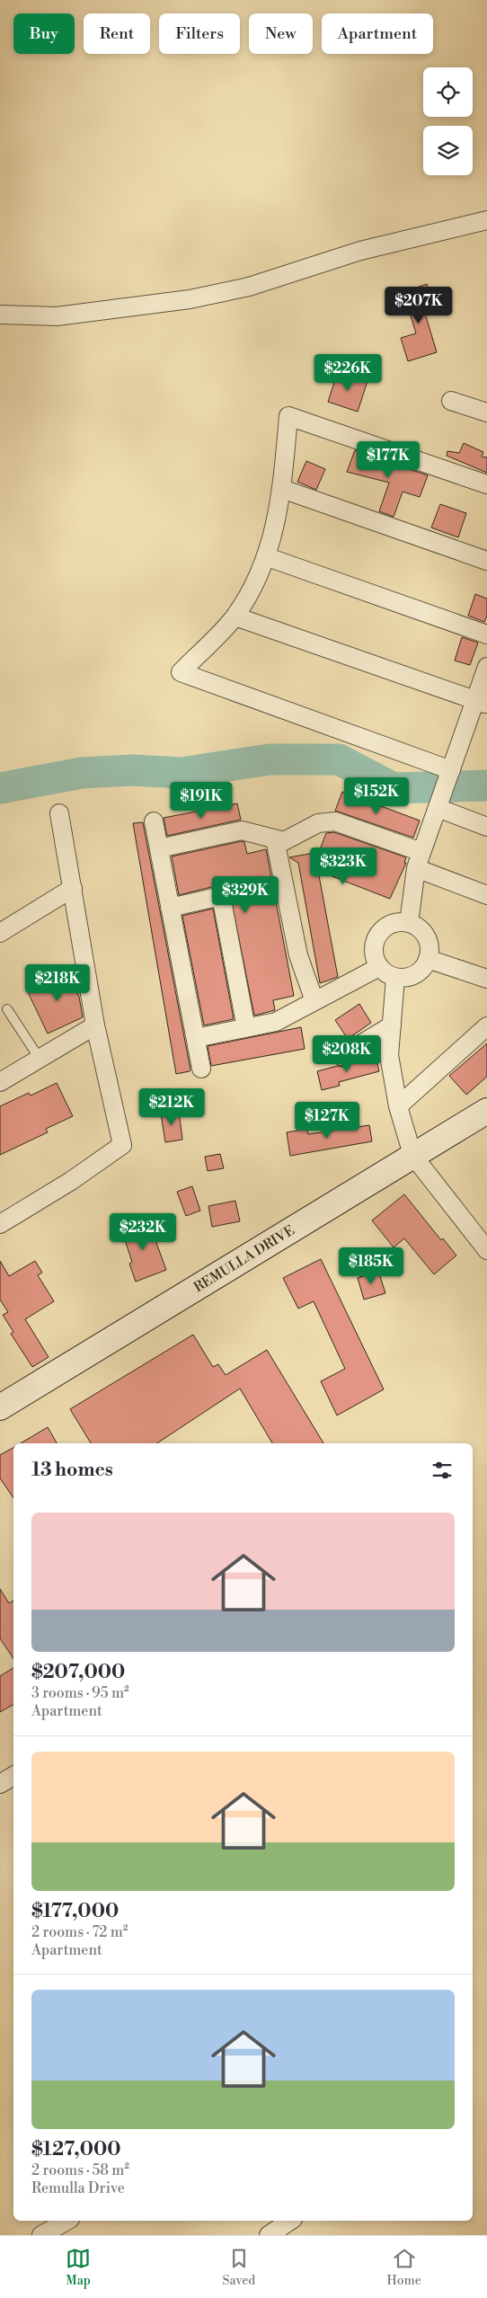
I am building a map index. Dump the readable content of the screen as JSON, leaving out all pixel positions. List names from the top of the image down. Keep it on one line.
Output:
{"streets":{"main road":["REMULLA DRIVE"]},"page":{"chip":["Buy","Rent","Filters","New","Apartment"],"price":["$207K","$226K","$177K","$152K","$191K","$323K","$329K","$218K","$208K","$212K","$127K","$232K","$185K"],"heading":"13 homes","list":[{"name":"$207,000","note":"3 rooms · 95 m² · Apartment"},{"name":"$177,000","note":"2 rooms · 72 m² · Apartment"},{"name":"$127,000","note":"2 rooms · 58 m² · Remulla Drive"}],"tabs":["Map","Saved","Home"]}}
